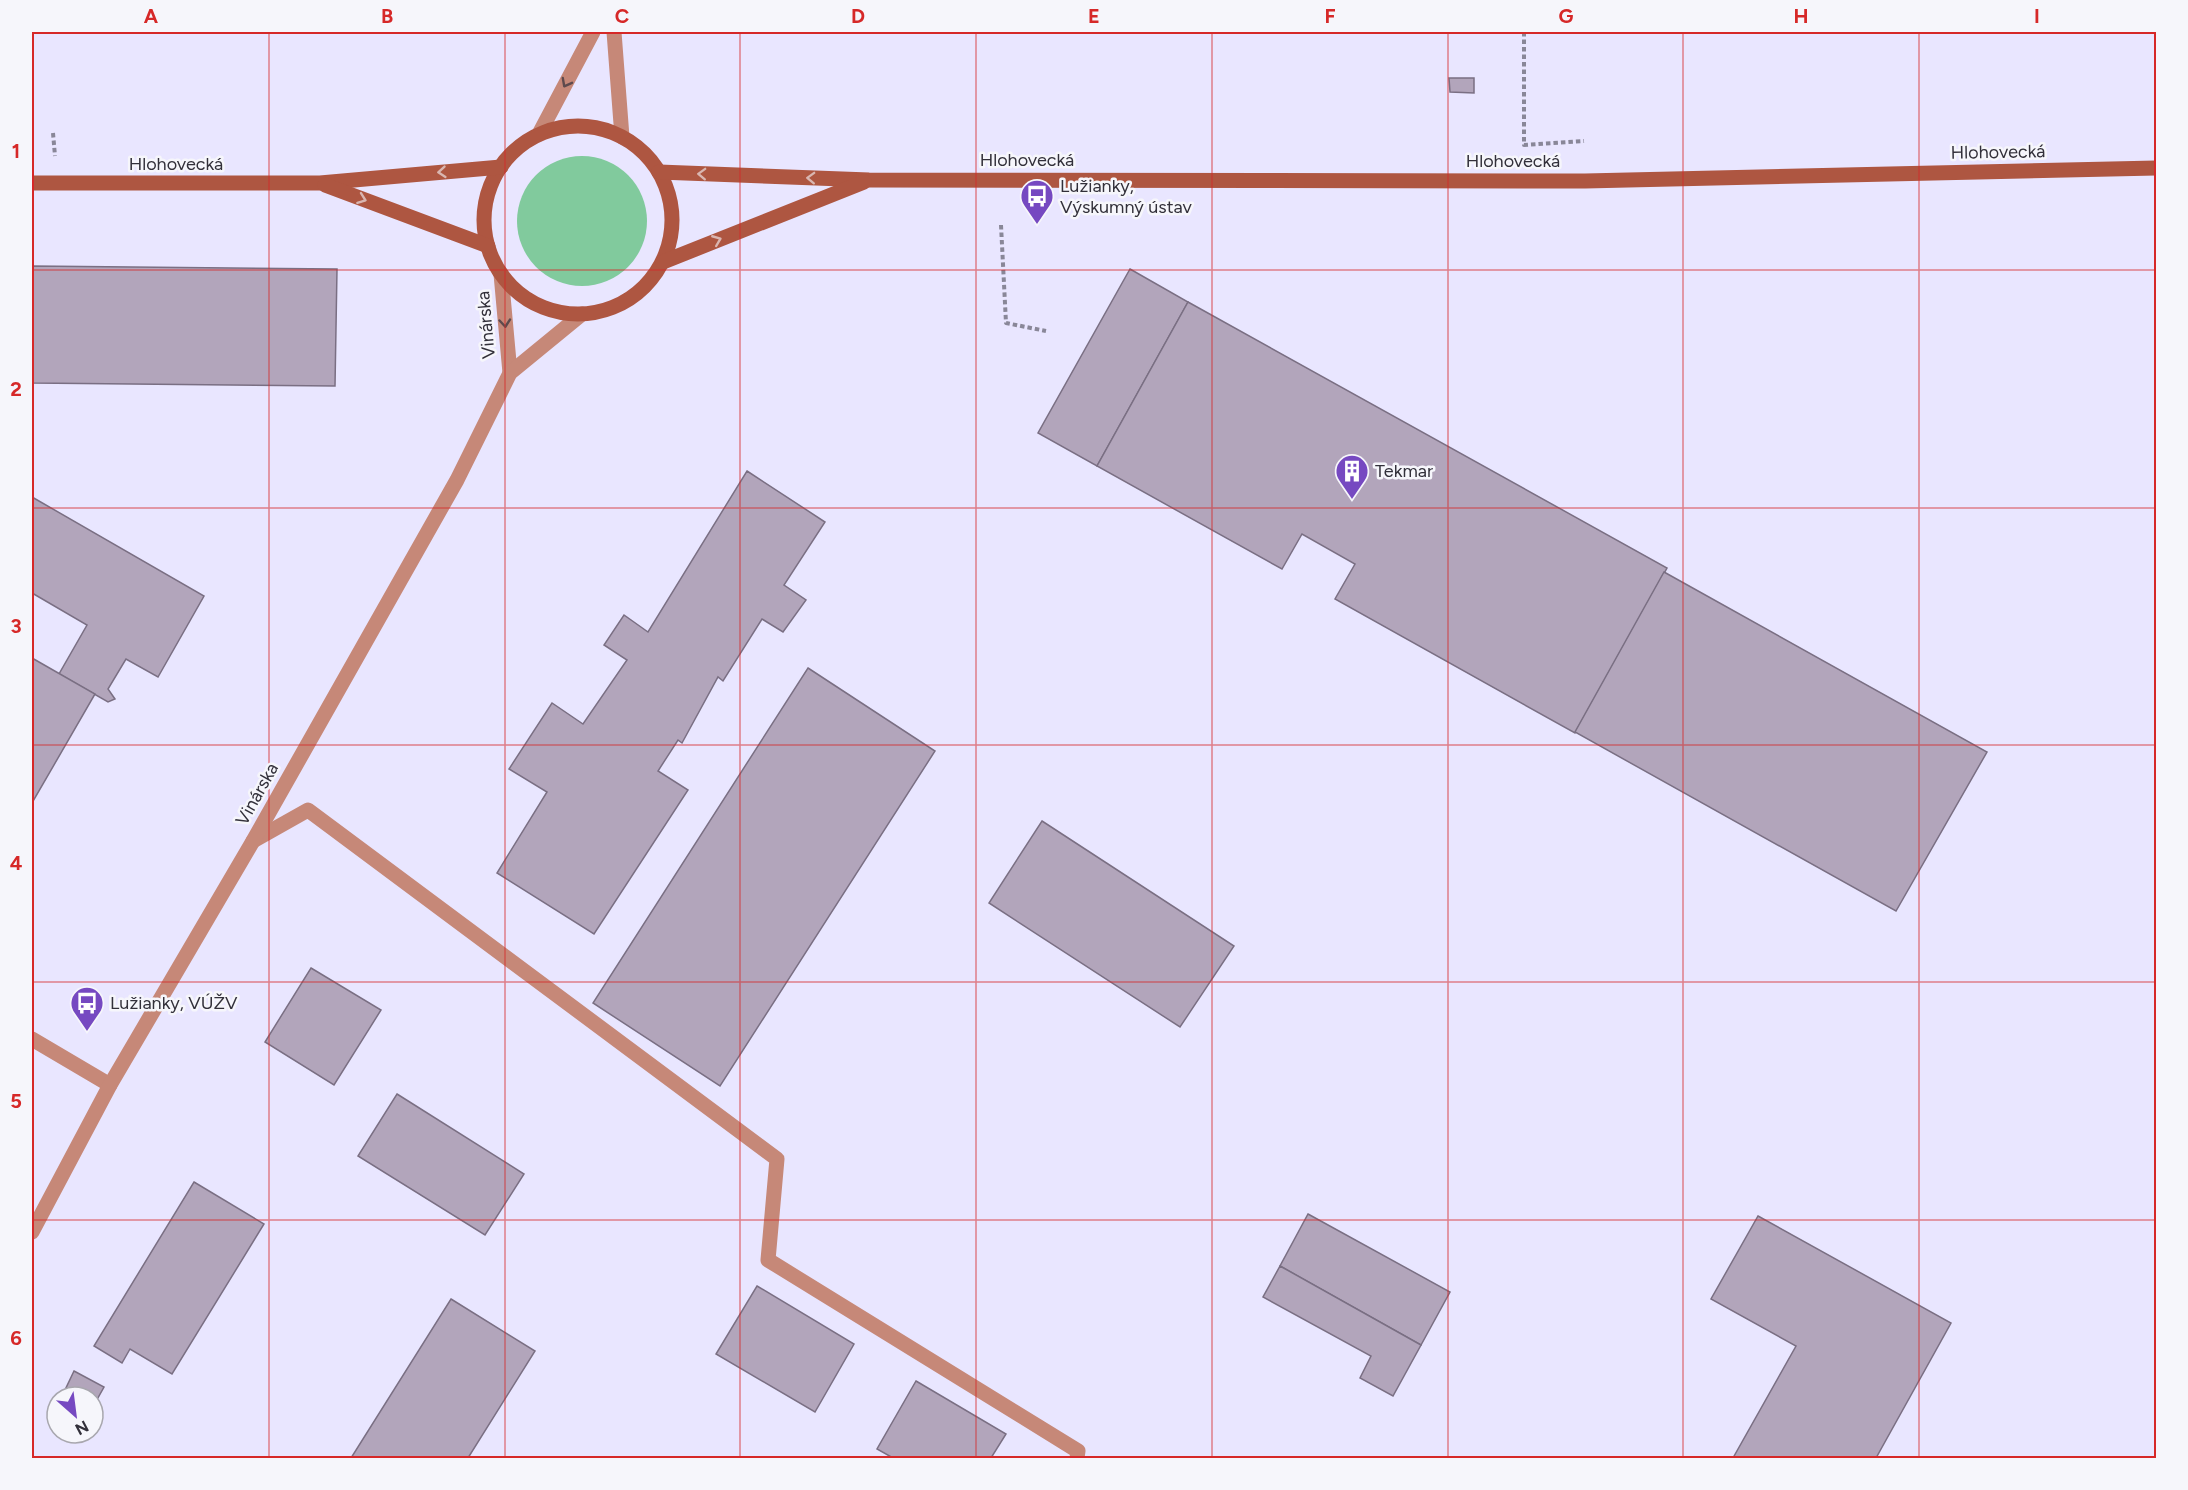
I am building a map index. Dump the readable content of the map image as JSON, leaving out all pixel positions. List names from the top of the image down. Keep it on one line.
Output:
{"streets":{"main road":["Hlohovecká"],"street":["Vinárska"]},"crossings":[["Hlohovecká","Vinárska"]],"places":{"bus stop":["Lužianky, Výskumný ústav","Lužianky, VÚŽV"],"building":["Tekmar"]},"north":"bottom right","grid":{"columns":["A","B","C","D","E","F","G","H","I"],"rows":["1","2","3","4","5","6"]}}
